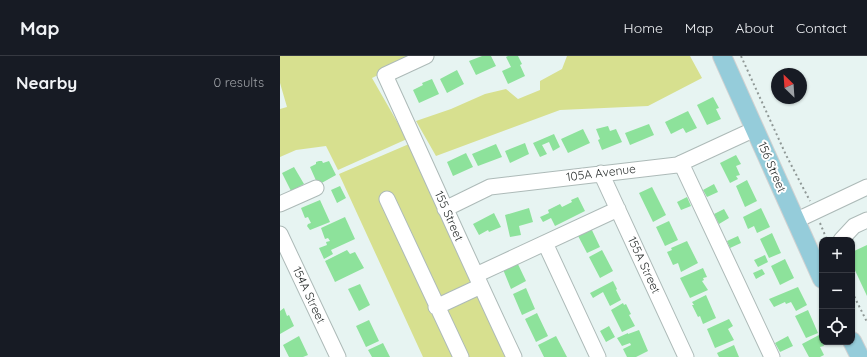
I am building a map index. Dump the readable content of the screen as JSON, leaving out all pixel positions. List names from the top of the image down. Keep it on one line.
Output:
{"streets":{"main road":["156 Street"],"street":["105A Avenue","155 Street","155A Street","154A Street"]},"crossings":[["156 Street","105A Avenue"],["105A Avenue","155 Street"],["105A Avenue","155A Street"]],"north":"top left","page":{"header":"Map","nav":["Home","Map","About","Contact"],"heading":["Nearby","0 results"],"map_buttons":["+","−"]}}
